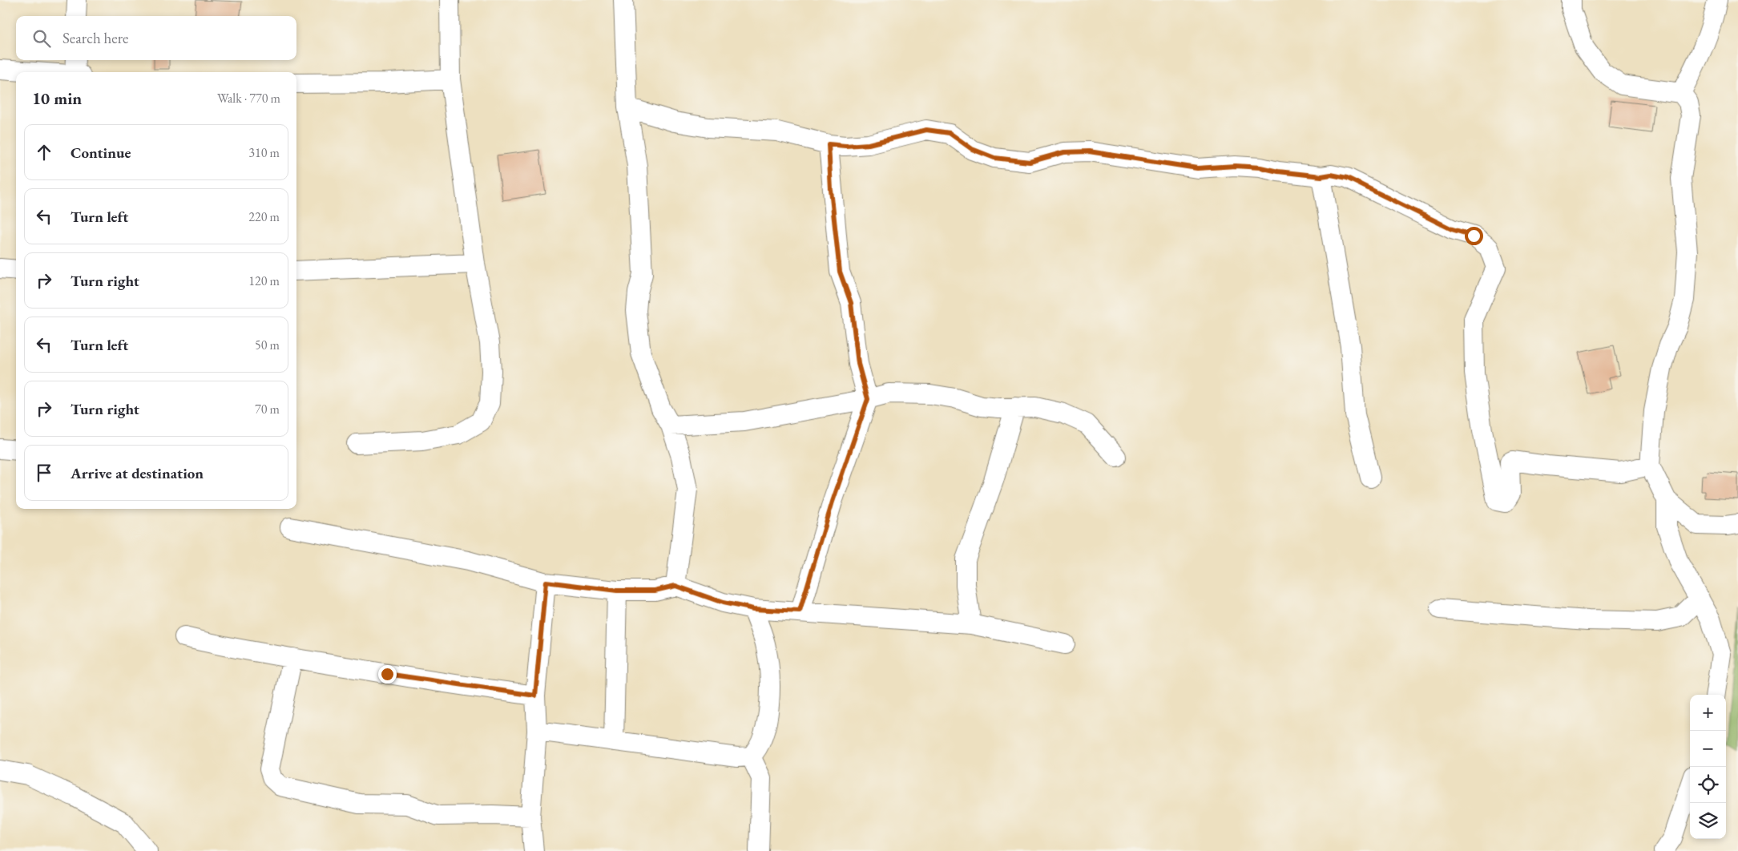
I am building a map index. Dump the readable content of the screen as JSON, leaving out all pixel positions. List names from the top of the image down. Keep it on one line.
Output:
{"page":{"search":"Search here","heading":["10 min","Walk · 770 m"],"list":[["Continue","310 m"],["Turn left","220 m"],["Turn right","120 m"],["Turn left","50 m"],["Turn right","70 m"],"Arrive at destination"],"map_buttons":["+","−"]}}
